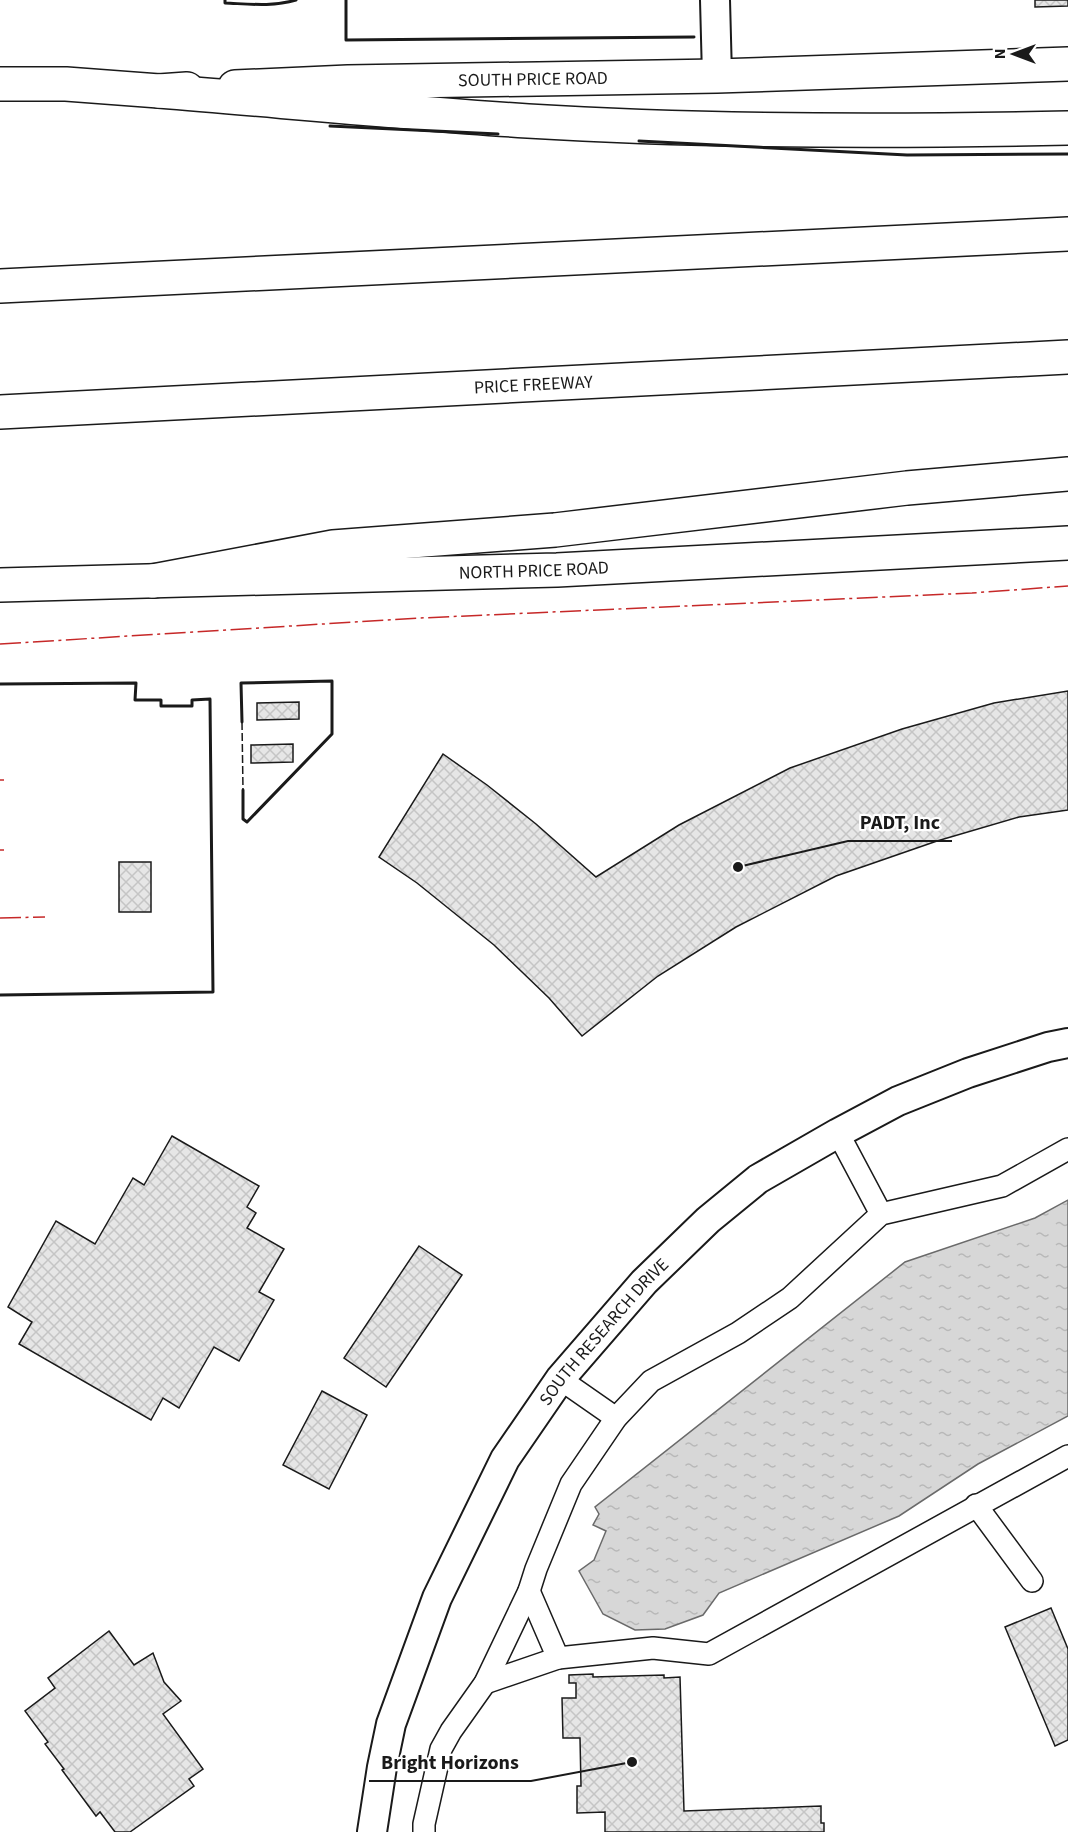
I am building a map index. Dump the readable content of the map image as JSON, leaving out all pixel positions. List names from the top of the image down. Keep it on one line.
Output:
{"streets":{"main road":["SOUTH PRICE ROAD","PRICE FREEWAY","NORTH PRICE ROAD"],"street":["SOUTH RESEARCH DRIVE"]},"places":["PADT, Inc","Bright Horizons"],"north":"left"}
